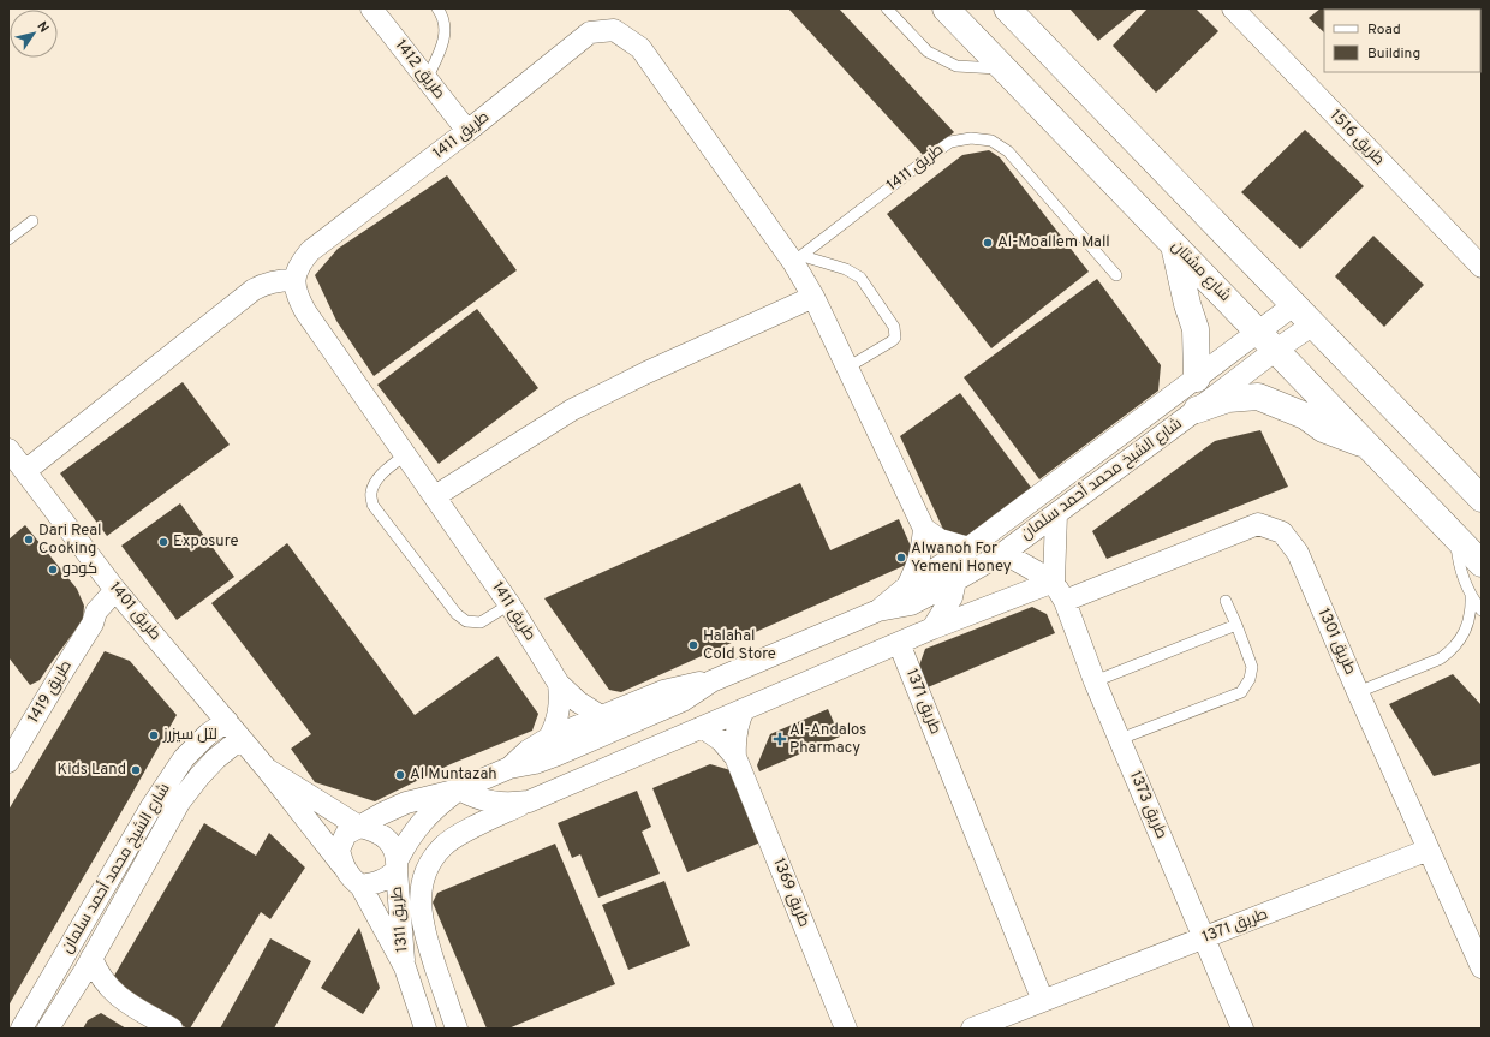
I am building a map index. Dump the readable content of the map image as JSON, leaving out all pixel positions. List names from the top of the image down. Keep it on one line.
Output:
{"streets":{"street":["طريق 1412","طريق 1411","طريق 1516","شارع مشتان","شارع الشيخ محمد أحمد سلمان","طريق 1401","طريق 1301","طريق 1419","طريق 1371","طريق 1373","طريق 1369","طريق 1311"]},"crossings":[["طريق 1412","طريق 1411"],["طريق 1411","شارع الشيخ محمد أحمد سلمان"],["شارع مشتان","شارع الشيخ محمد أحمد سلمان"],["شارع الشيخ محمد أحمد سلمان","طريق 1401"],["شارع الشيخ محمد أحمد سلمان","طريق 1311"],["طريق 1401","طريق 1419"],["طريق 1401","طريق 1311"],["طريق 1301","طريق 1371"],["طريق 1301","طريق 1373"],["طريق 1371","طريق 1373"]],"places":{"other":["Al-Moallem Mall","Dari Real Cooking","Exposure","Alwanoh For Yemeni Honey","كودو","Halahal Cold Store","لتل سيزرز","Kids Land","Al Muntazah"],"health":["Al-Andalos Pharmacy"]},"legend":["Road","Building"],"north":"top right"}
